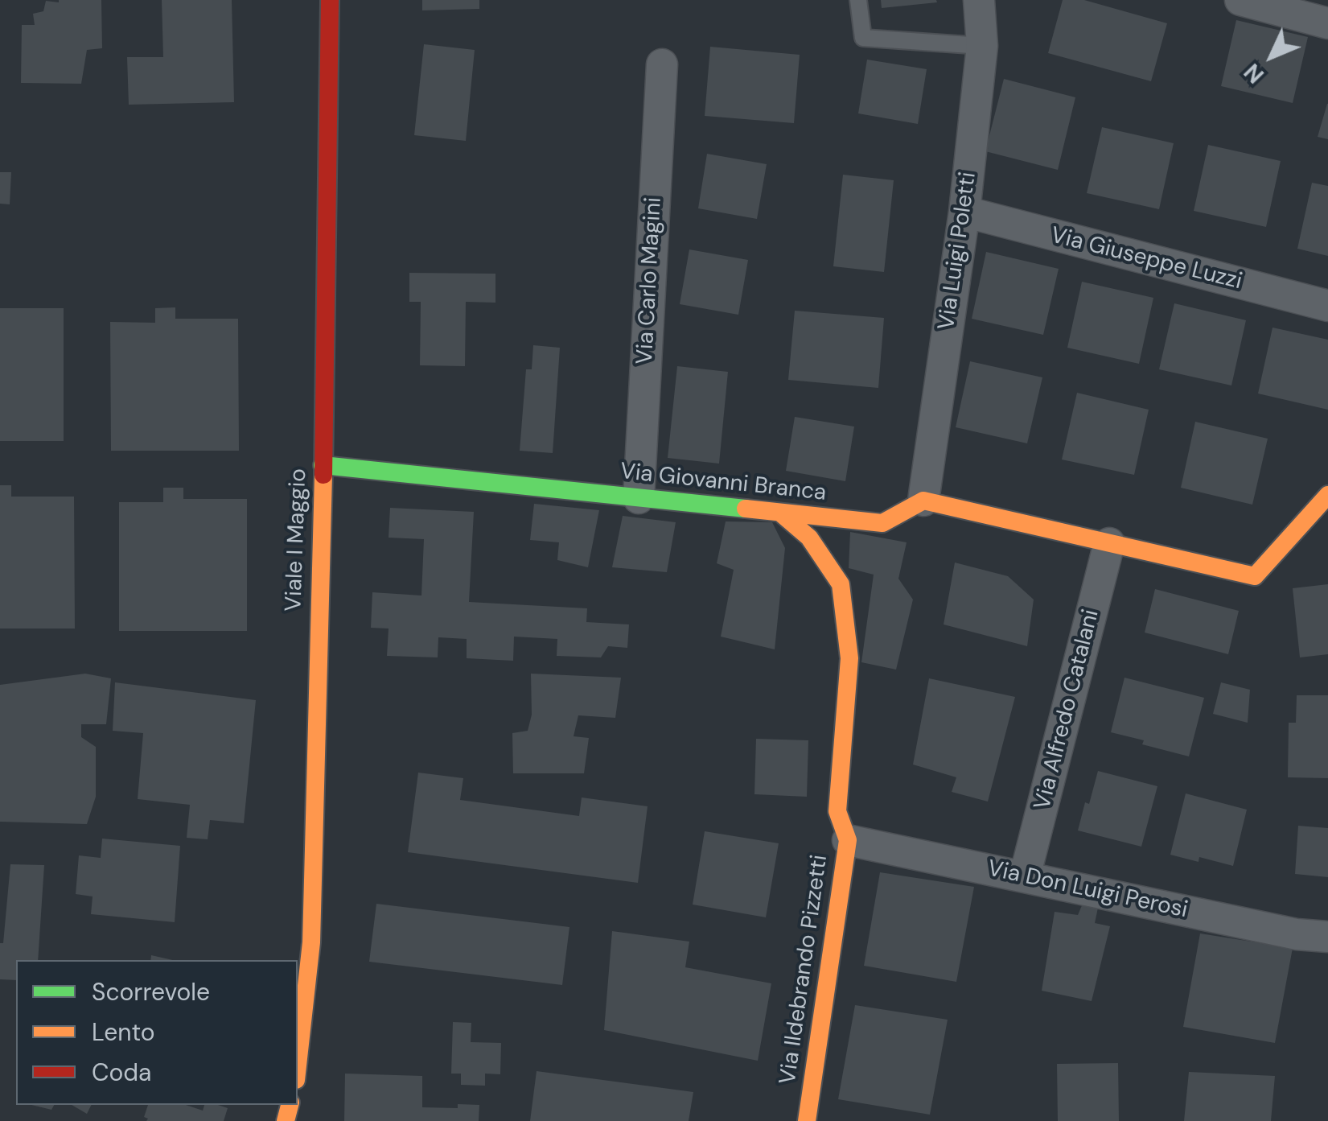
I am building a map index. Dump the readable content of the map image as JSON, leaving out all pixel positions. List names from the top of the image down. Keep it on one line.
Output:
{"streets":{"street":["Via Luigi Poletti","Via Giuseppe Luzzi","Via Carlo Magini","Via Giovanni Branca","Viale I Maggio","Via Alfredo Catalani","Via Don Luigi Perosi","Via Ildebrando Pizzetti"]},"crossings":[["Via Luigi Poletti","Via Giuseppe Luzzi"],["Via Luigi Poletti","Via Giovanni Branca"],["Via Carlo Magini","Via Giovanni Branca"],["Via Giovanni Branca","Viale I Maggio"],["Via Giovanni Branca","Via Ildebrando Pizzetti"],["Via Alfredo Catalani","Via Don Luigi Perosi"],["Via Don Luigi Perosi","Via Ildebrando Pizzetti"]],"legend":["Scorrevole","Lento","Coda"],"north":"bottom left"}
